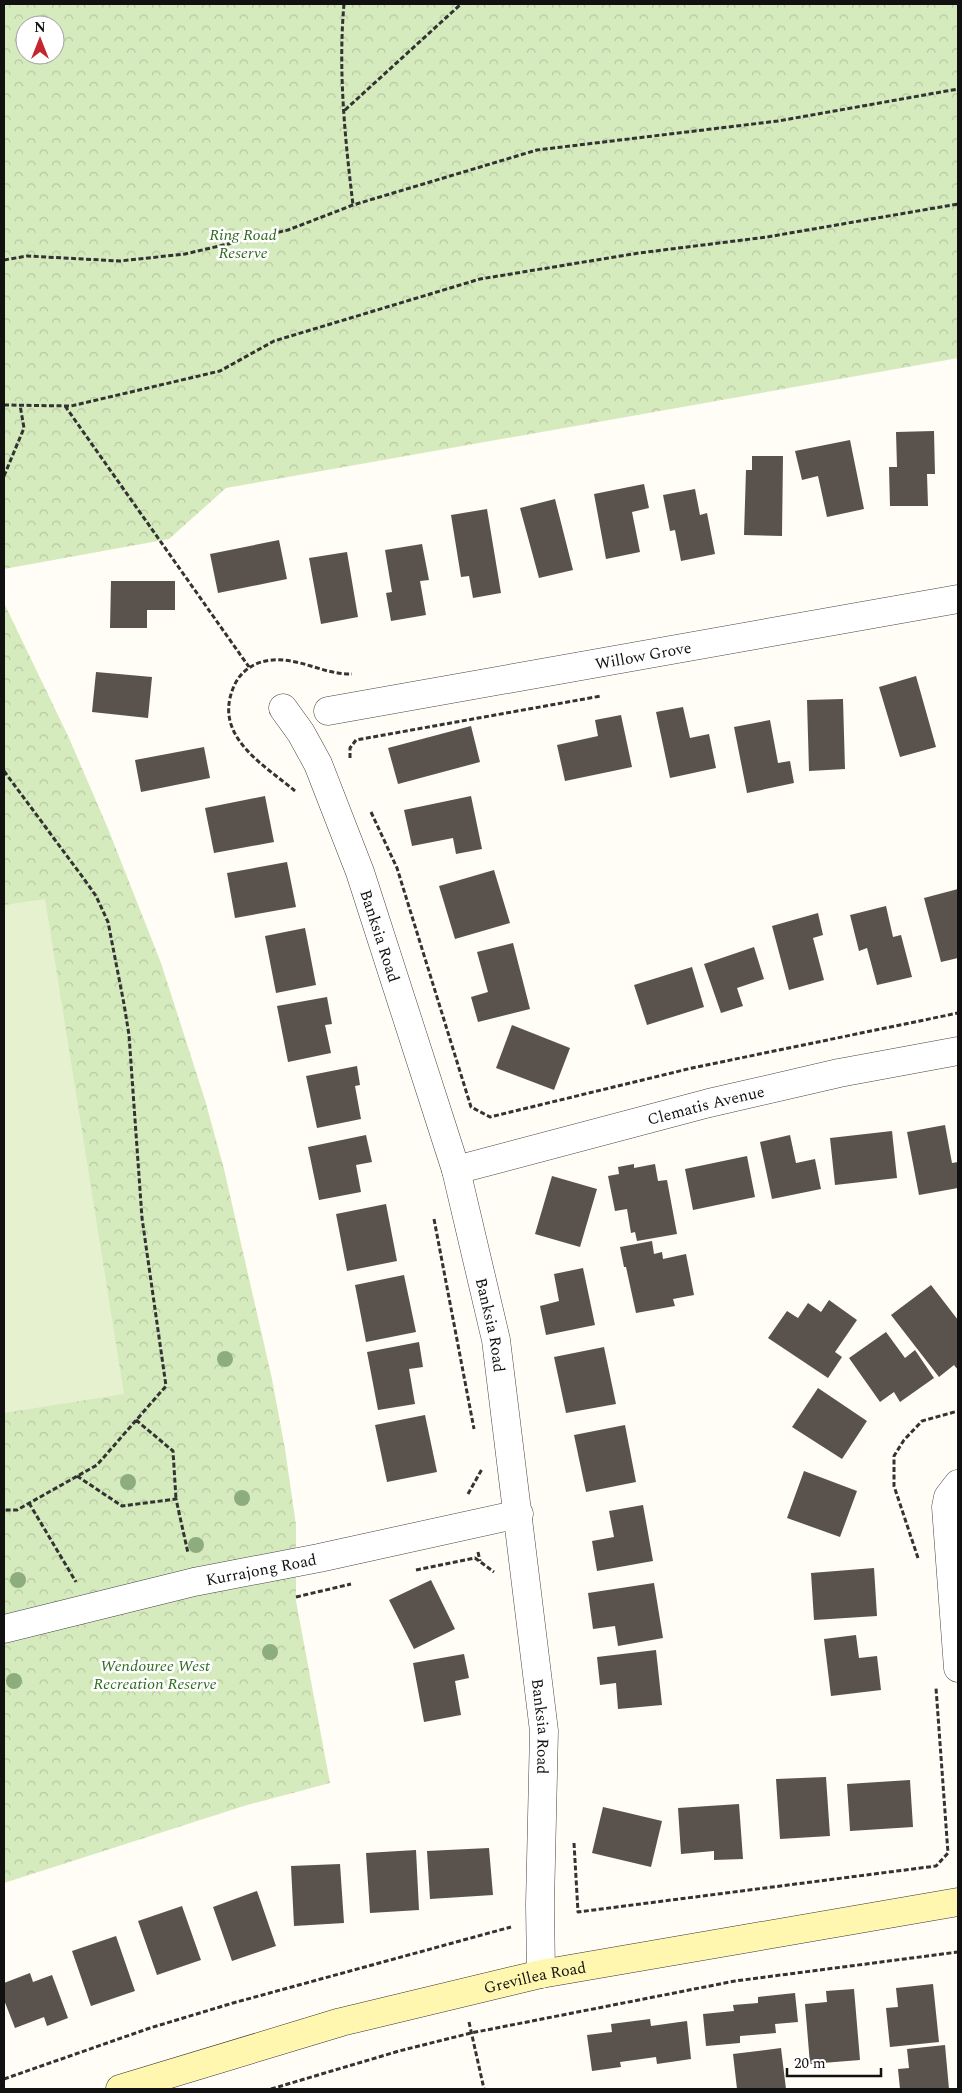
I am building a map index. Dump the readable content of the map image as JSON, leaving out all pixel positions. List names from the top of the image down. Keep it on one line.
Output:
{"streets":{"street":["Willow Grove","Banksia Road","Clematis Avenue","Kurrajong Road","Grevillea Road"]},"crossings":[["Banksia Road","Clematis Avenue"],["Banksia Road","Kurrajong Road"],["Banksia Road","Grevillea Road"]],"parks":["Ring Road Reserve","Wendouree West Recreation Reserve"],"scale_bar":"20 m","north":"top"}
